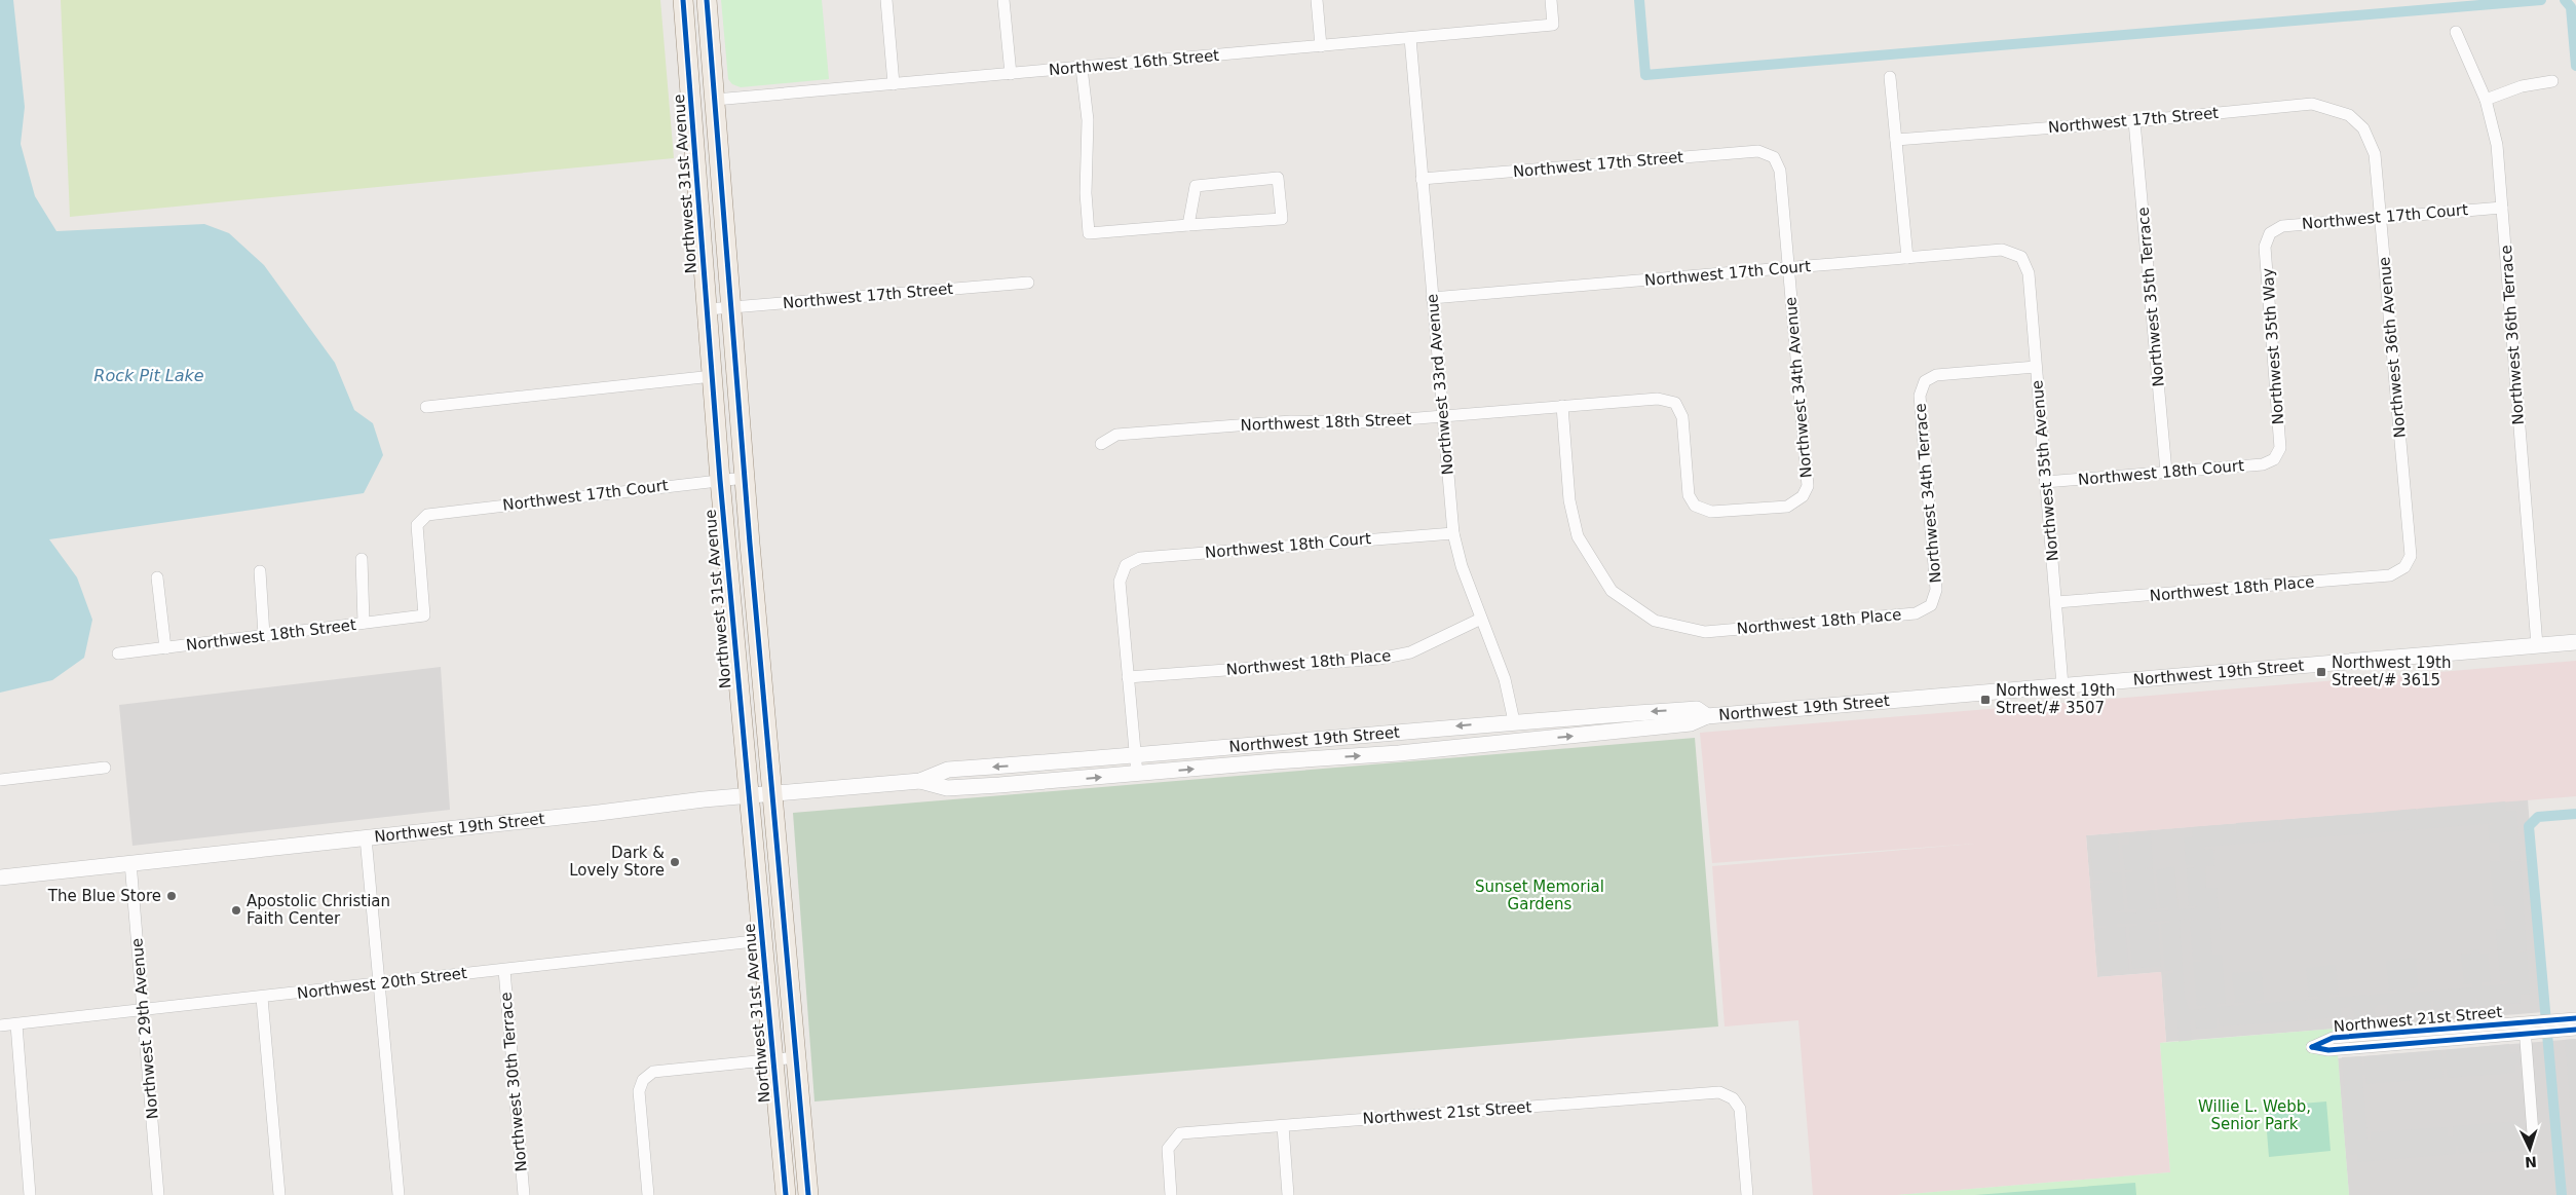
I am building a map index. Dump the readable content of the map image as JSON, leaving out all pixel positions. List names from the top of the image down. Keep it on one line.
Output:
{"streets":{"main road":["Northwest 31st Avenue"],"street":["Northwest 16th Street","Northwest 17th Street","Northwest 17th Court","Northwest 35th Terrace","Northwest 36th Terrace","Northwest 35th Way","Northwest 36th Avenue","Northwest 33rd Avenue","Northwest 34th Avenue","Northwest 18th Street","Northwest 35th Avenue","Northwest 18th Court","Northwest 34th Terrace","Northwest 18th Place","Northwest 19th Street","Northwest 20th Street","Northwest 21st Street","Northwest 29th Avenue","Northwest 30th Terrace"]},"crossings":[["Northwest 16th Street","Northwest 33rd Avenue"],["Northwest 17th Street","Northwest 31st Avenue"],["Northwest 17th Street","Northwest 35th Terrace"],["Northwest 17th Street","Northwest 36th Avenue"],["Northwest 17th Street","Northwest 33rd Avenue"],["Northwest 17th Street","Northwest 34th Avenue"],["Northwest 31st Avenue","Northwest 17th Court"],["Northwest 31st Avenue","Northwest 19th Street"],["Northwest 31st Avenue","Northwest 20th Street"],["Northwest 17th Court","Northwest 36th Terrace"],["Northwest 17th Court","Northwest 35th Way"],["Northwest 17th Court","Northwest 36th Avenue"],["Northwest 17th Court","Northwest 33rd Avenue"],["Northwest 17th Court","Northwest 34th Avenue"],["Northwest 17th Court","Northwest 18th Street"],["Northwest 17th Court","Northwest 35th Avenue"],["Northwest 35th Terrace","Northwest 18th Court"],["Northwest 36th Terrace","Northwest 19th Street"],["Northwest 35th Way","Northwest 18th Court"],["Northwest 36th Avenue","Northwest 18th Place"],["Northwest 33rd Avenue","Northwest 18th Street"],["Northwest 33rd Avenue","Northwest 18th Court"],["Northwest 33rd Avenue","Northwest 18th Place"],["Northwest 33rd Avenue","Northwest 19th Street"],["Northwest 34th Avenue","Northwest 18th Street"],["Northwest 18th Street","Northwest 18th Place"],["Northwest 35th Avenue","Northwest 18th Court"],["Northwest 35th Avenue","Northwest 34th Terrace"],["Northwest 35th Avenue","Northwest 18th Place"],["Northwest 35th Avenue","Northwest 19th Street"],["Northwest 18th Court","Northwest 18th Place"],["Northwest 34th Terrace","Northwest 18th Place"],["Northwest 19th Street","Northwest 29th Avenue"],["Northwest 20th Street","Northwest 29th Avenue"],["Northwest 20th Street","Northwest 30th Terrace"]],"water":["Rock Pit Lake"],"parks":["Sunset Memorial Gardens","Willie L. Webb, Senior Park"],"places":{"transit":["Northwest 19th Street/# 3615","Northwest 19th Street/# 3507"],"other":["Dark & Lovely Store","The Blue Store","Apostolic Christian Faith Center"]},"north":"bottom"}
